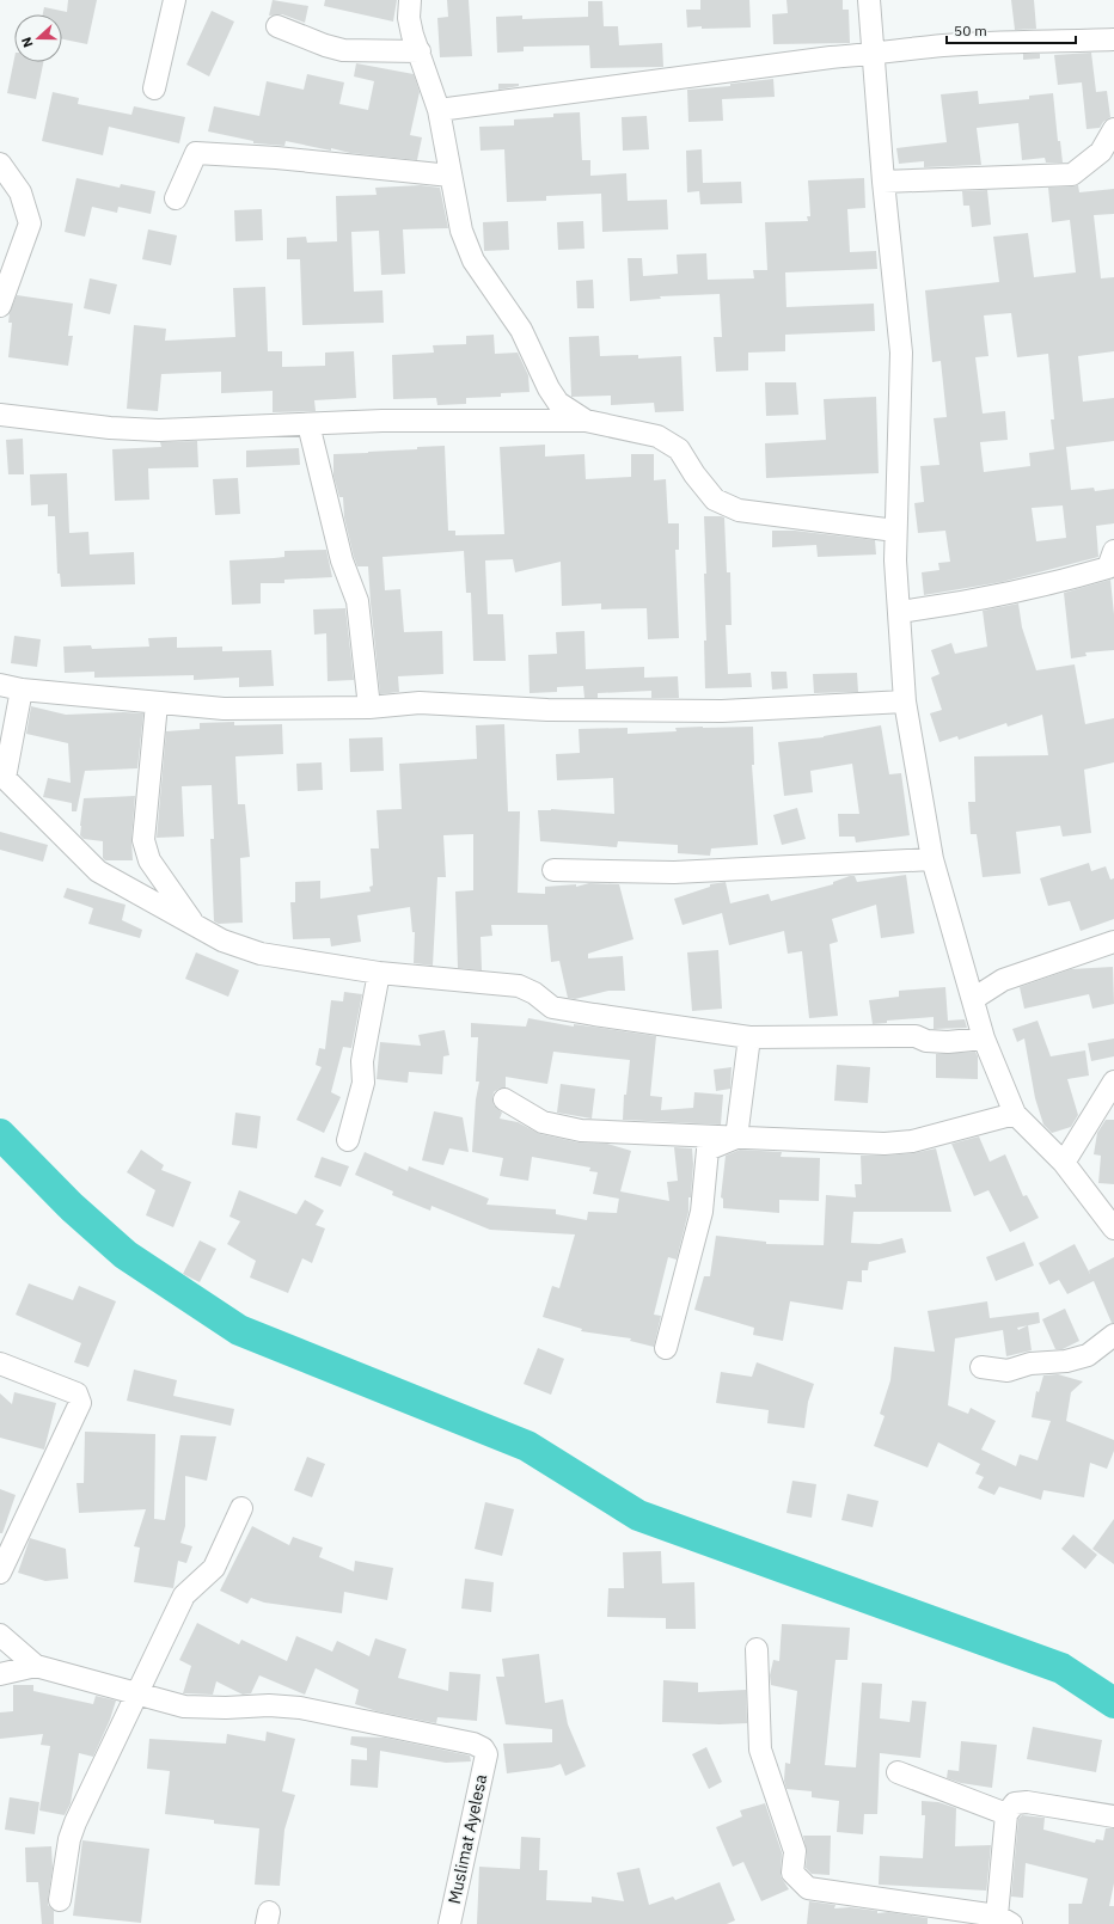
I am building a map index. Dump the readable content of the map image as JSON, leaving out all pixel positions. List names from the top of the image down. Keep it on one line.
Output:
{"streets":{"street":["Muslimat Ayelesa"]},"scale_bar":"50 m","north":"left"}
